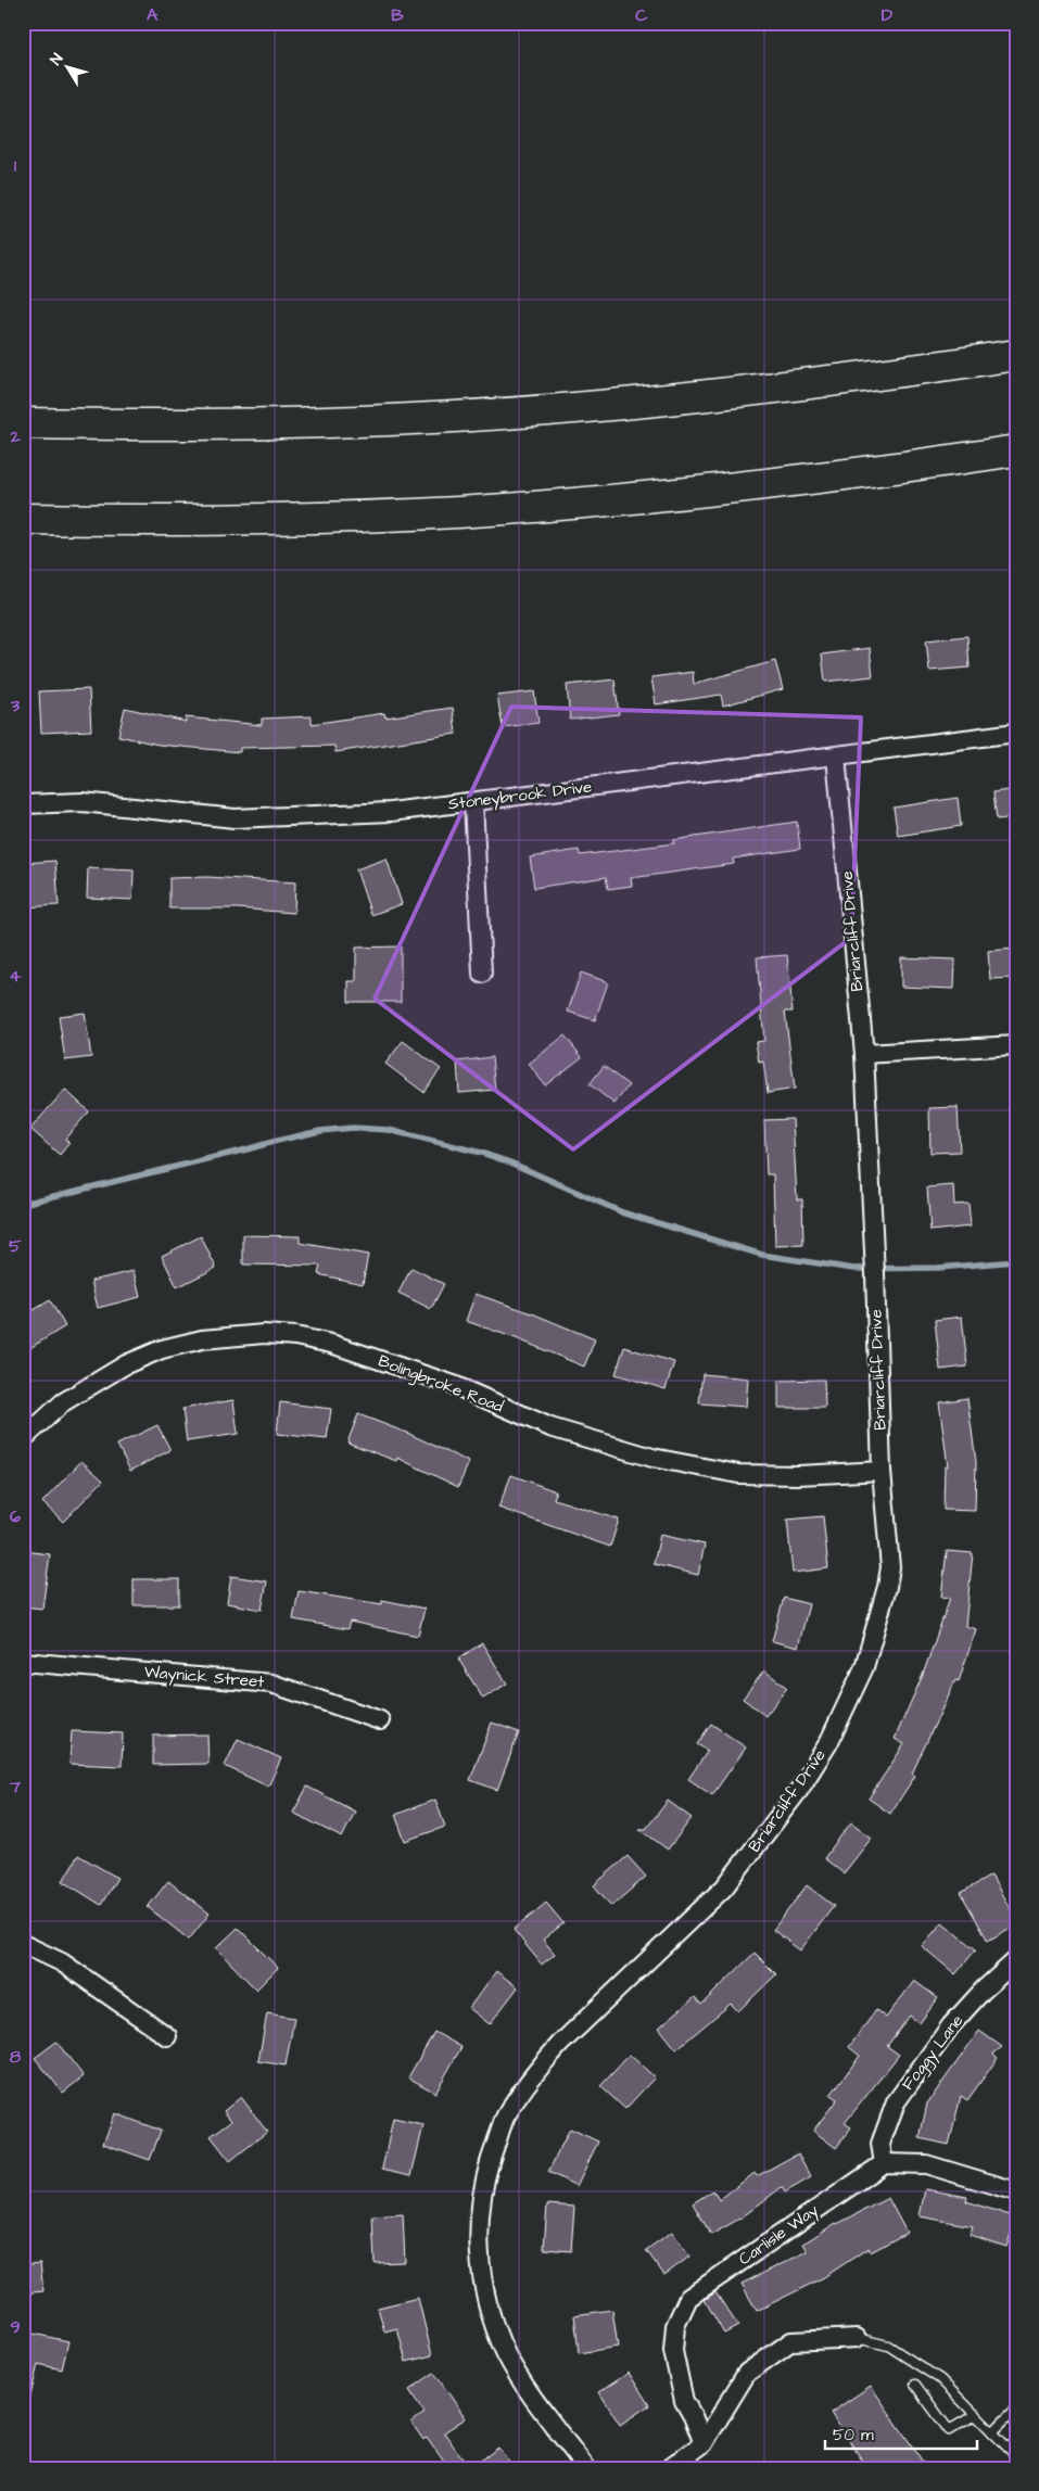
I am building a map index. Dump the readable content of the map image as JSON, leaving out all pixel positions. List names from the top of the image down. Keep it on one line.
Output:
{"streets":{"street":["Stoneybrook Drive","Briarcliff Drive","Bolingbroke Road","Waynick Street","Foggy Lane","Carlisle Way"]},"crossings":[["Stoneybrook Drive","Briarcliff Drive"],["Briarcliff Drive","Bolingbroke Road"],["Foggy Lane","Carlisle Way"]],"scale_bar":"50 m","north":"top left","grid":{"columns":["A","B","C","D"],"rows":["1","2","3","4","5","6","7","8","9"]}}
